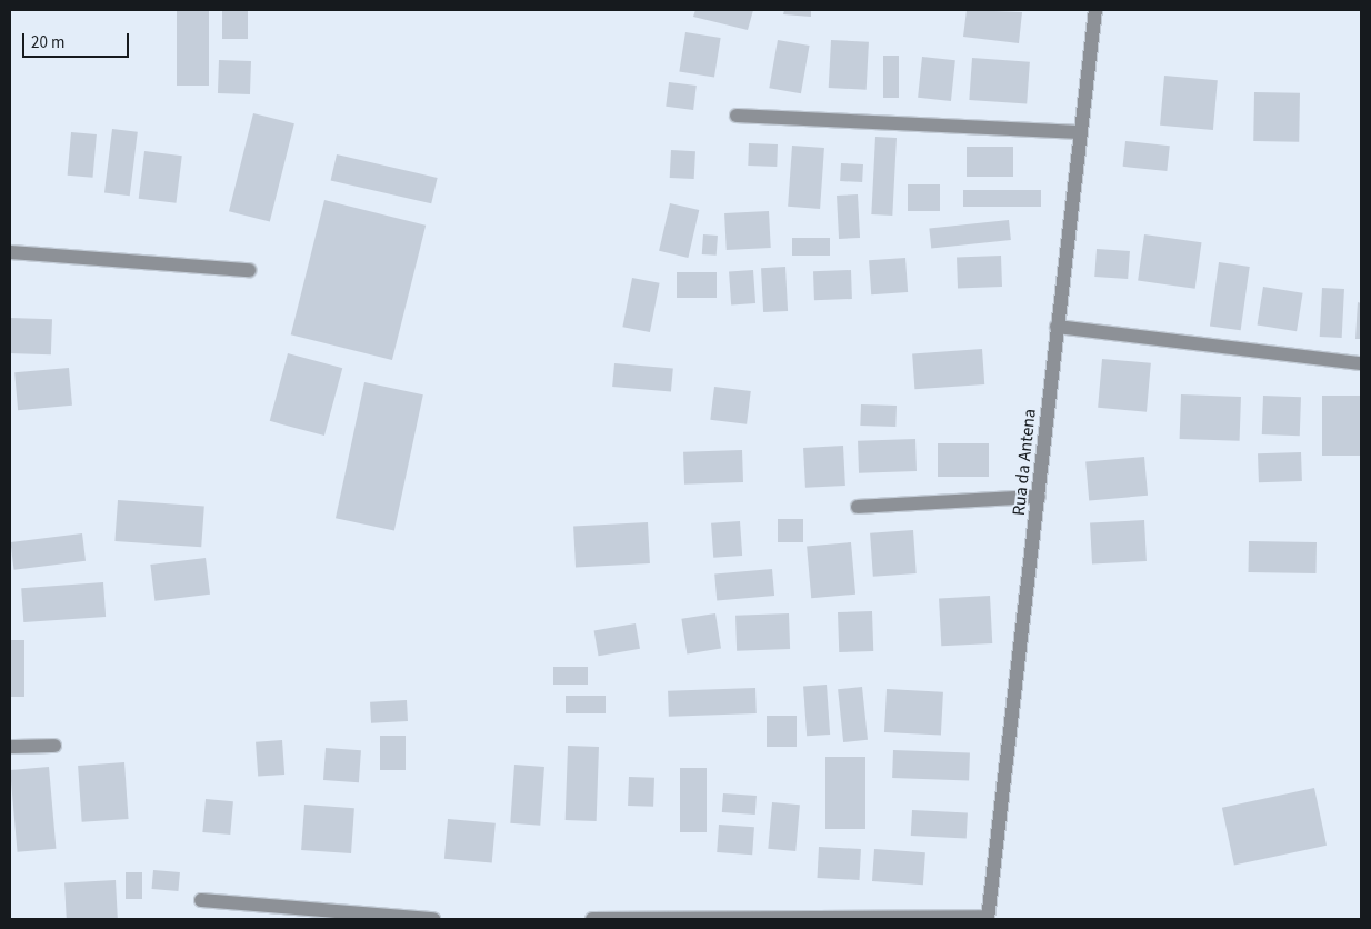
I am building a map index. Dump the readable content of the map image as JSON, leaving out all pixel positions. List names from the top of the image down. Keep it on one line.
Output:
{"streets":{"street":["Rua da Antena"]},"scale_bar":"20 m"}
